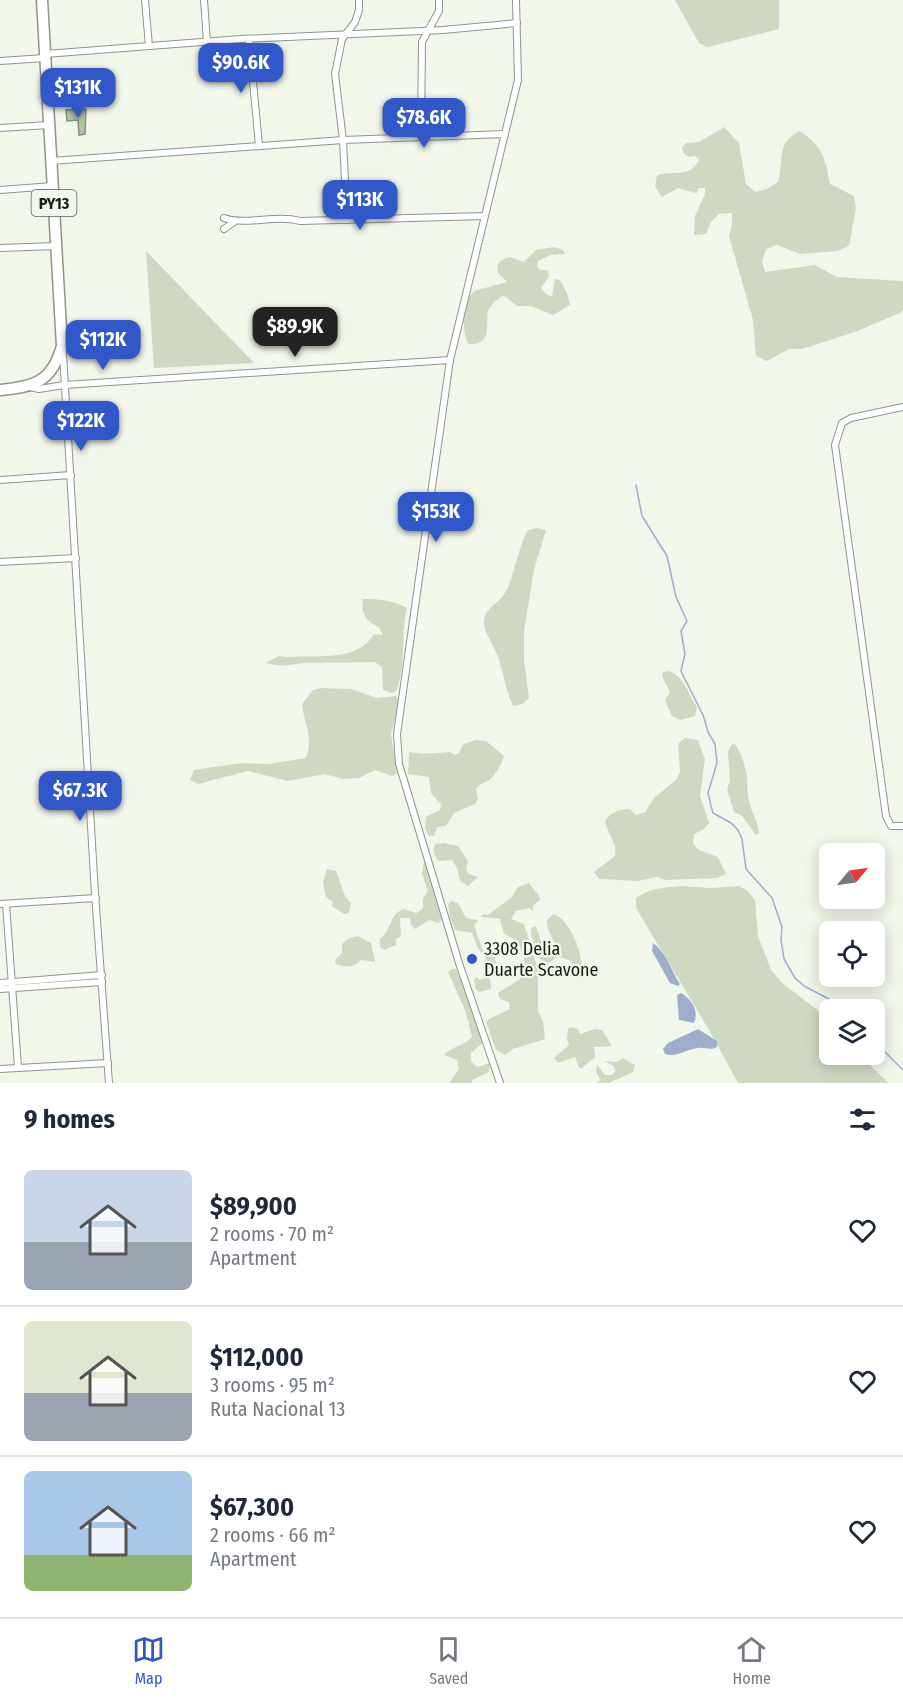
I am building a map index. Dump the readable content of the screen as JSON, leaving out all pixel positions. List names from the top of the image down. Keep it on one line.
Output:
{"streets":{"highway":["PY13"]},"places":["3308 Delia Duarte Scavone"],"north":"top right","page":{"price":["$90.6K","$131K","$78.6K","$113K","$89.9K","$112K","$122K","$153K","$67.3K"],"heading":"9 homes","list":[{"name":"$89,900","note":"2 rooms · 70 m² · Apartment"},{"name":"$112,000","note":"3 rooms · 95 m² · Ruta Nacional 13"},{"name":"$67,300","note":"2 rooms · 66 m² · Apartment"}],"tabs":["Map","Saved","Home"]}}
